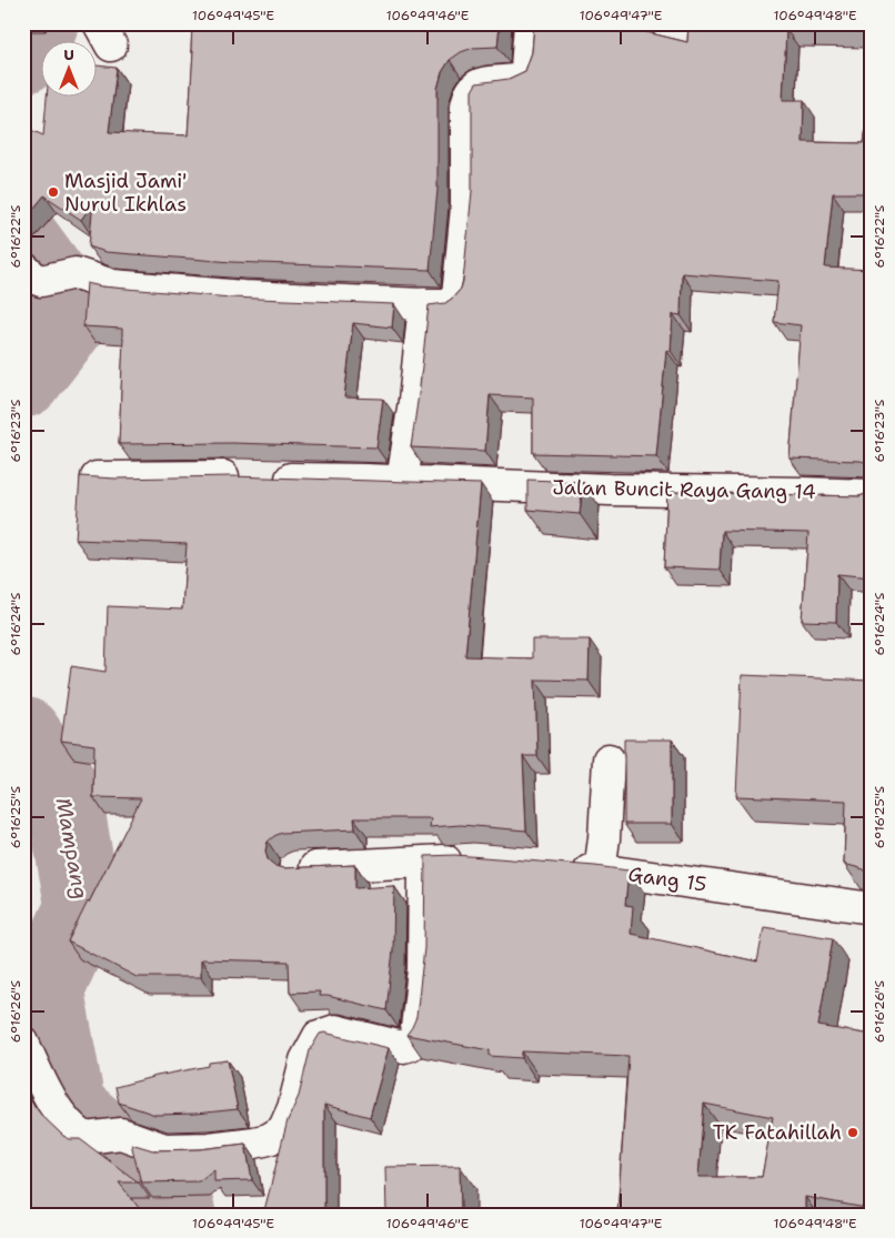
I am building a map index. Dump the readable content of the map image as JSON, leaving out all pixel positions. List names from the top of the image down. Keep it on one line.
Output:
{"streets":{"street":["Jalan Buncit Raya Gang 14","Gang 15"]},"water":["Mampang"],"places":["Masjid Jami' Nurul Ikhlas","TK Fatahillah"],"north":"top","coordinates":["106°49'45\"E","106°49'46\"E","106°49'47\"E","106°49'48\"E","6°16'22\"S","6°16'23\"S","6°16'24\"S","6°16'25\"S","6°16'26\"S"]}
